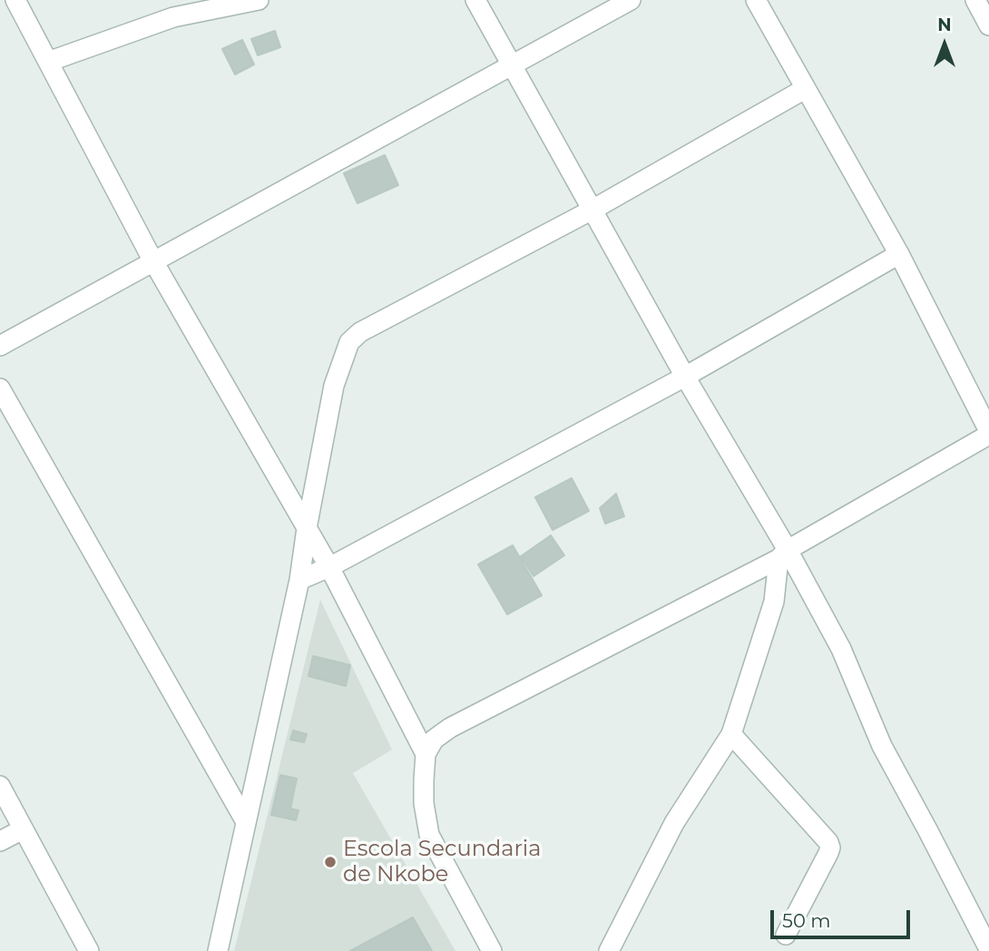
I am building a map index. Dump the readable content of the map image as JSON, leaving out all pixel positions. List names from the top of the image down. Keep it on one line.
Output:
{"places":["Escola Secundaria de Nkobe"],"scale_bar":"50 m","north":"top"}
